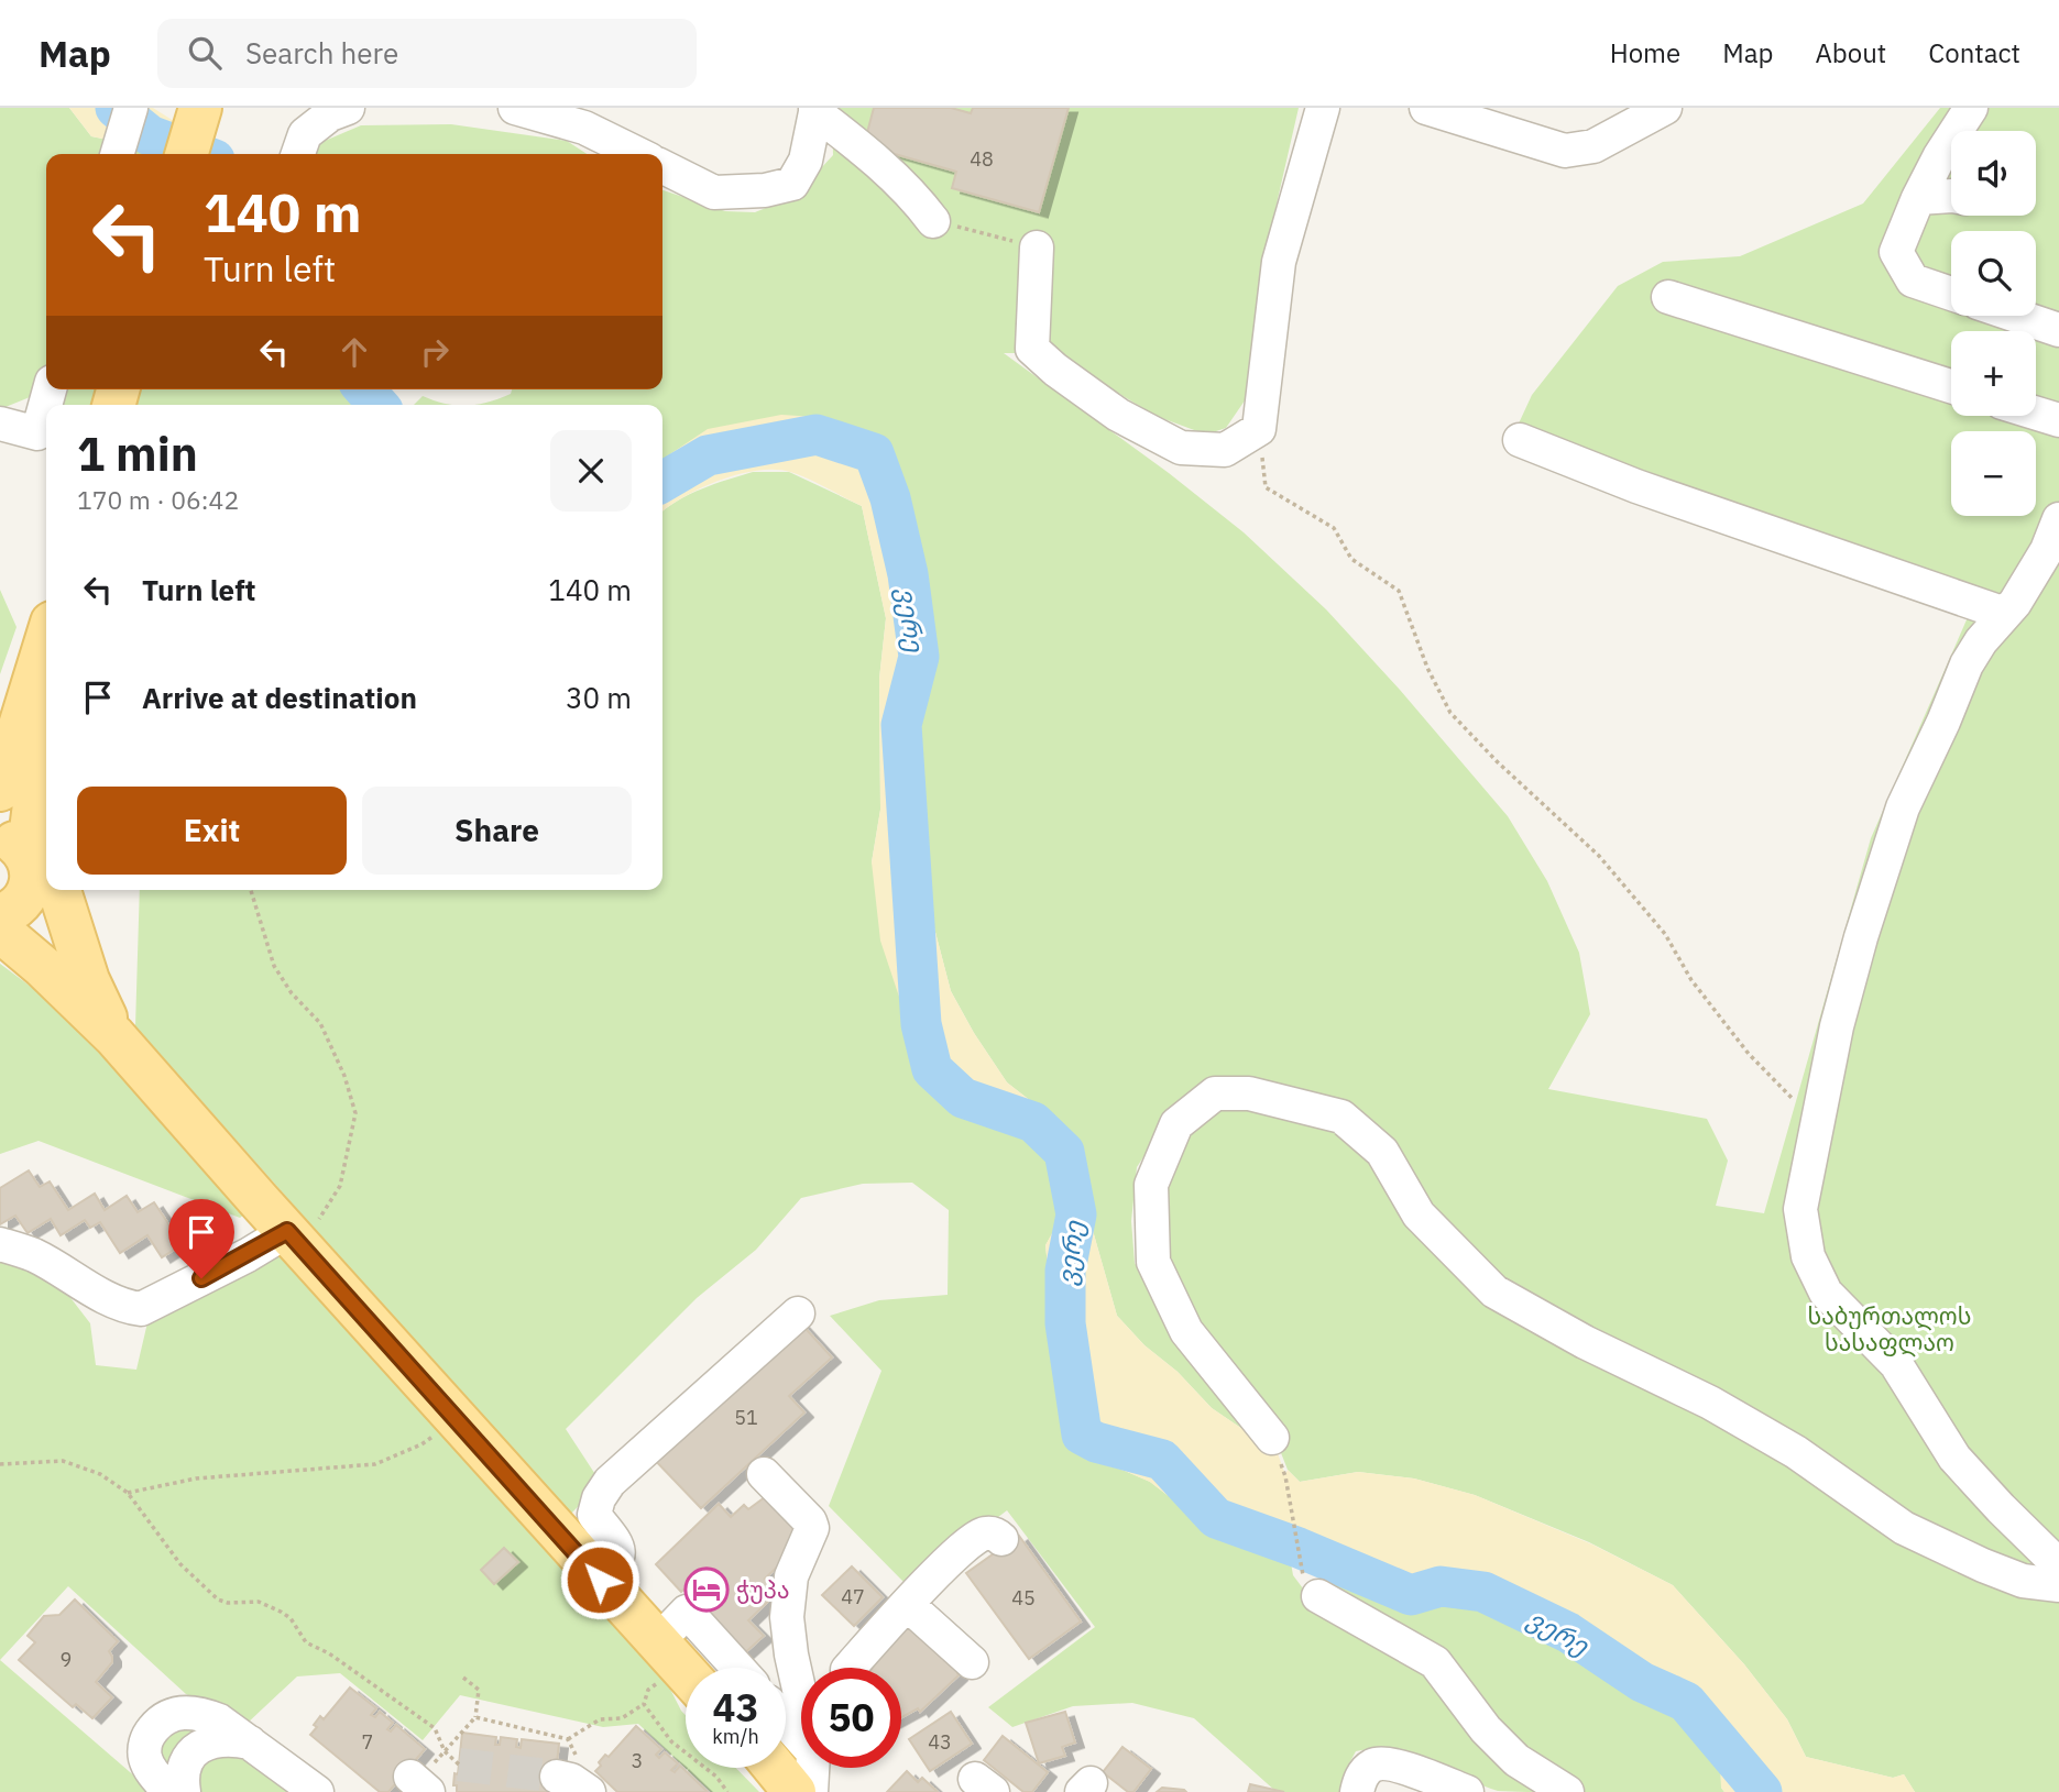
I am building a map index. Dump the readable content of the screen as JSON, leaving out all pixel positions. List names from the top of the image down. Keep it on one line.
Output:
{"water":["ვერე"],"parks":["საბურთალოს სასაფლაო"],"places":{"hotel":["ჭუპა"]},"house_numbers":["48","51","47","45","9","7","43","3"],"page":{"header":"Map","search":"Search here","nav":["Home","Map","About","Contact"],"map_buttons":["+","−"],"turn":["140 m","Turn left"],"heading":["1 min","170 m · 06:42"],"list":[{"name":"Turn left","value":"140 m"},{"name":"Arrive at destination","value":"30 m"}],"buttons":["Exit","Share"],"speed":"43 km/h","limit":"50"}}
